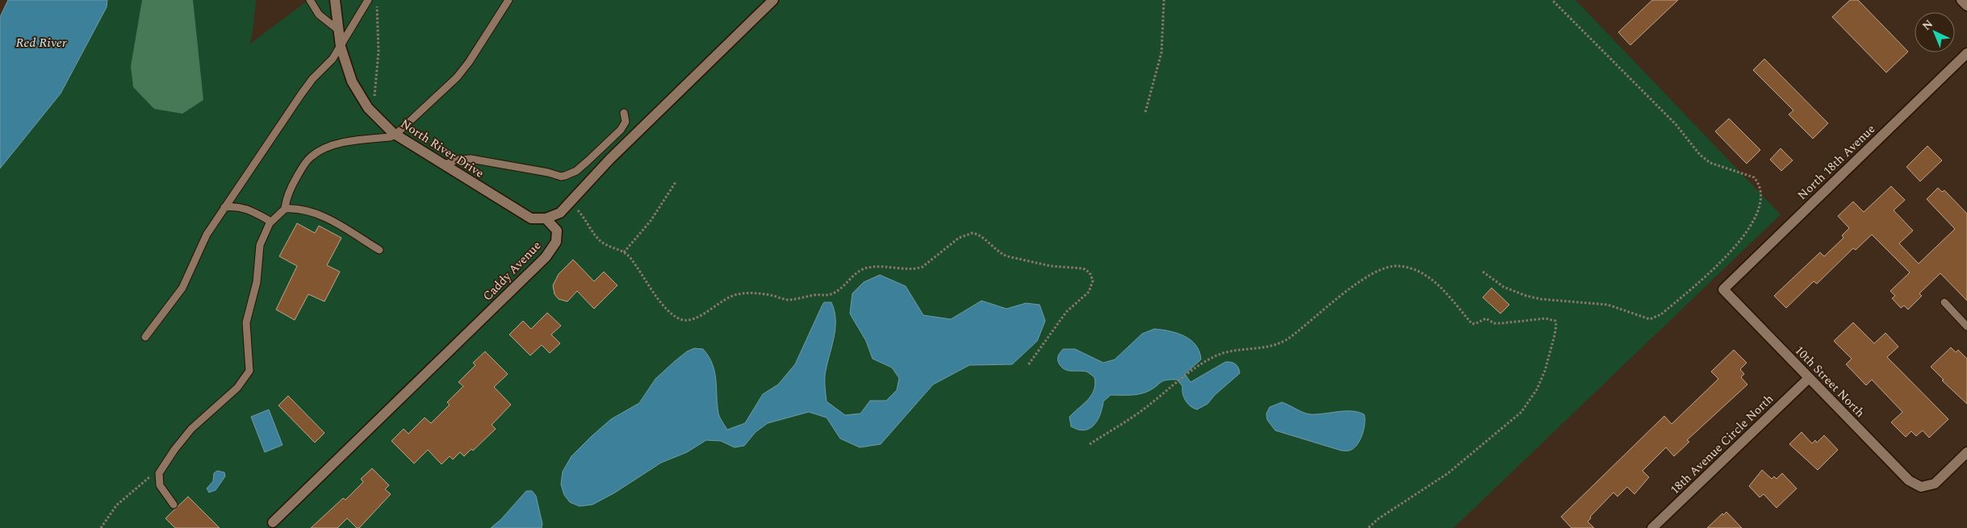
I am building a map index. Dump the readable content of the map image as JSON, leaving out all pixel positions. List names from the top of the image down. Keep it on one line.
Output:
{"streets":{"street":["North River Drive","North 18th Avenue","Caddy Avenue","10th Street North","18th Avenue Circle North"]},"crossings":[["North River Drive","Caddy Avenue"],["North 18th Avenue","10th Street North"],["10th Street North","18th Avenue Circle North"]],"water":["Red River"],"north":"top left"}
